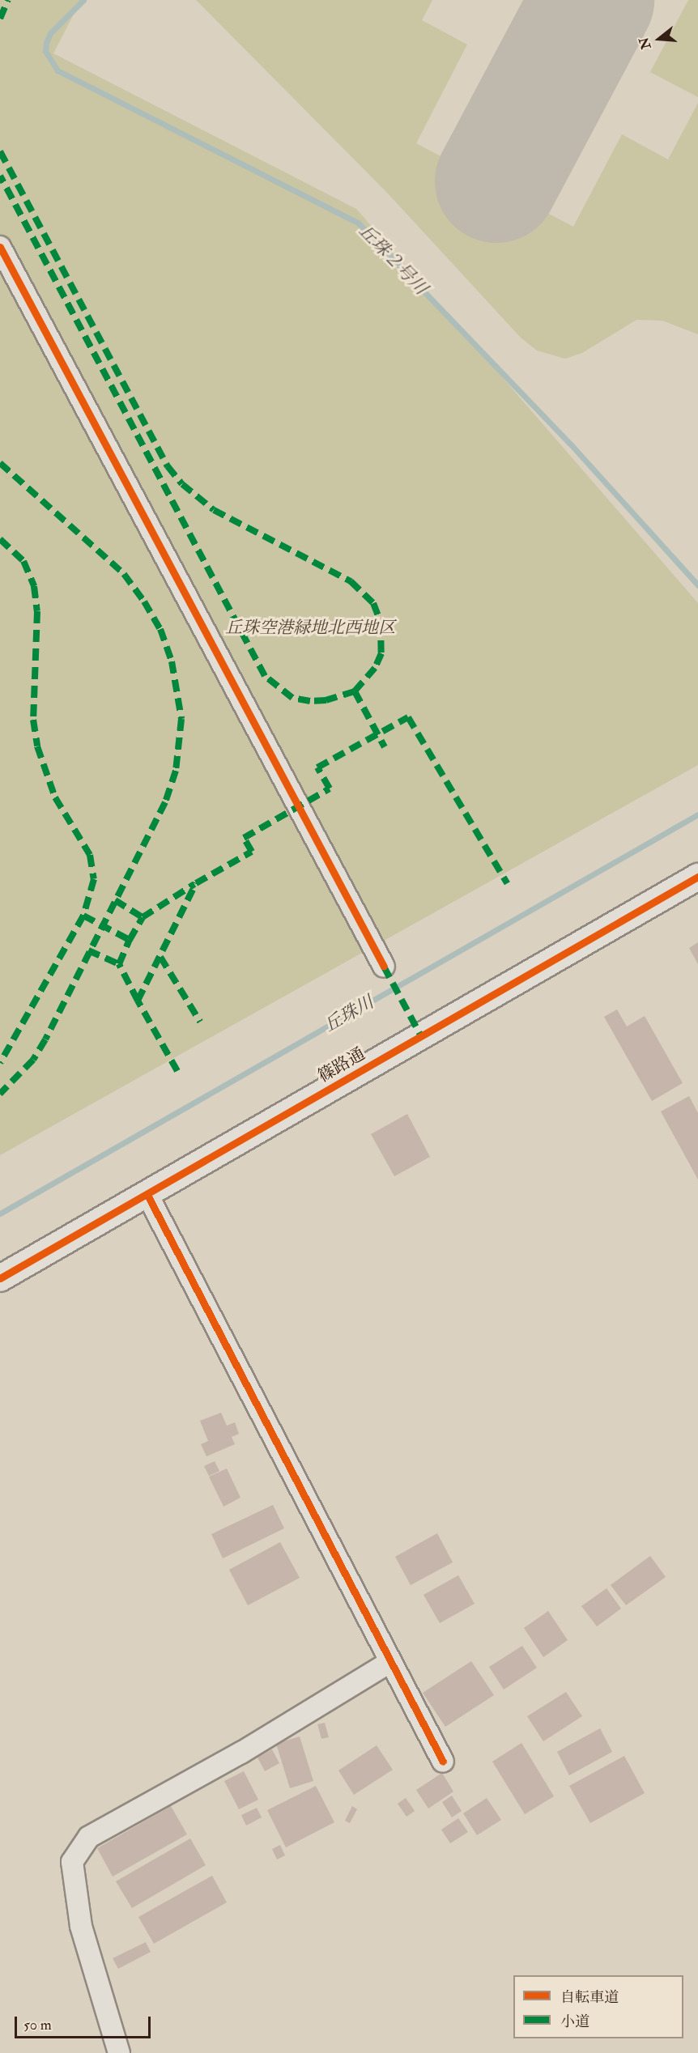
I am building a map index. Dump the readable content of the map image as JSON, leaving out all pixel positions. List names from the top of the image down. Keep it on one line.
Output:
{"streets":{"street":["篠路通"]},"water":["丘珠２号川","丘珠川"],"parks":["丘珠空港緑地北西地区"],"legend":["自転車道","小道"],"scale_bar":"50 m","north":"left"}
